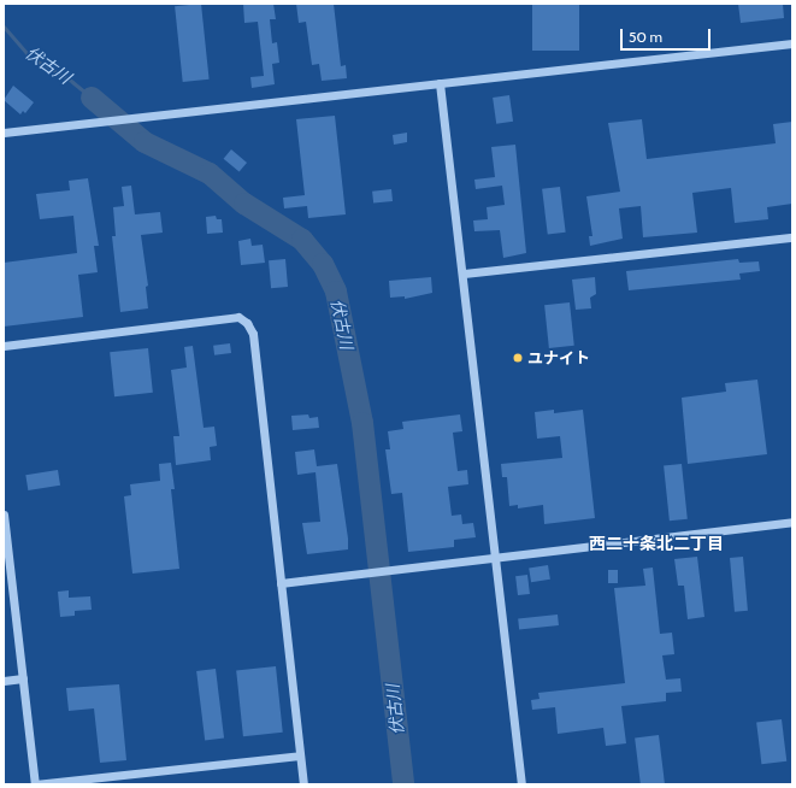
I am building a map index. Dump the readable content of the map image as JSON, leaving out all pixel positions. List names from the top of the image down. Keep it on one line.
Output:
{"districts":["西二十条北二丁目"],"water":["伏古川"],"places":["ユナイト"],"scale_bar":"50 m"}
